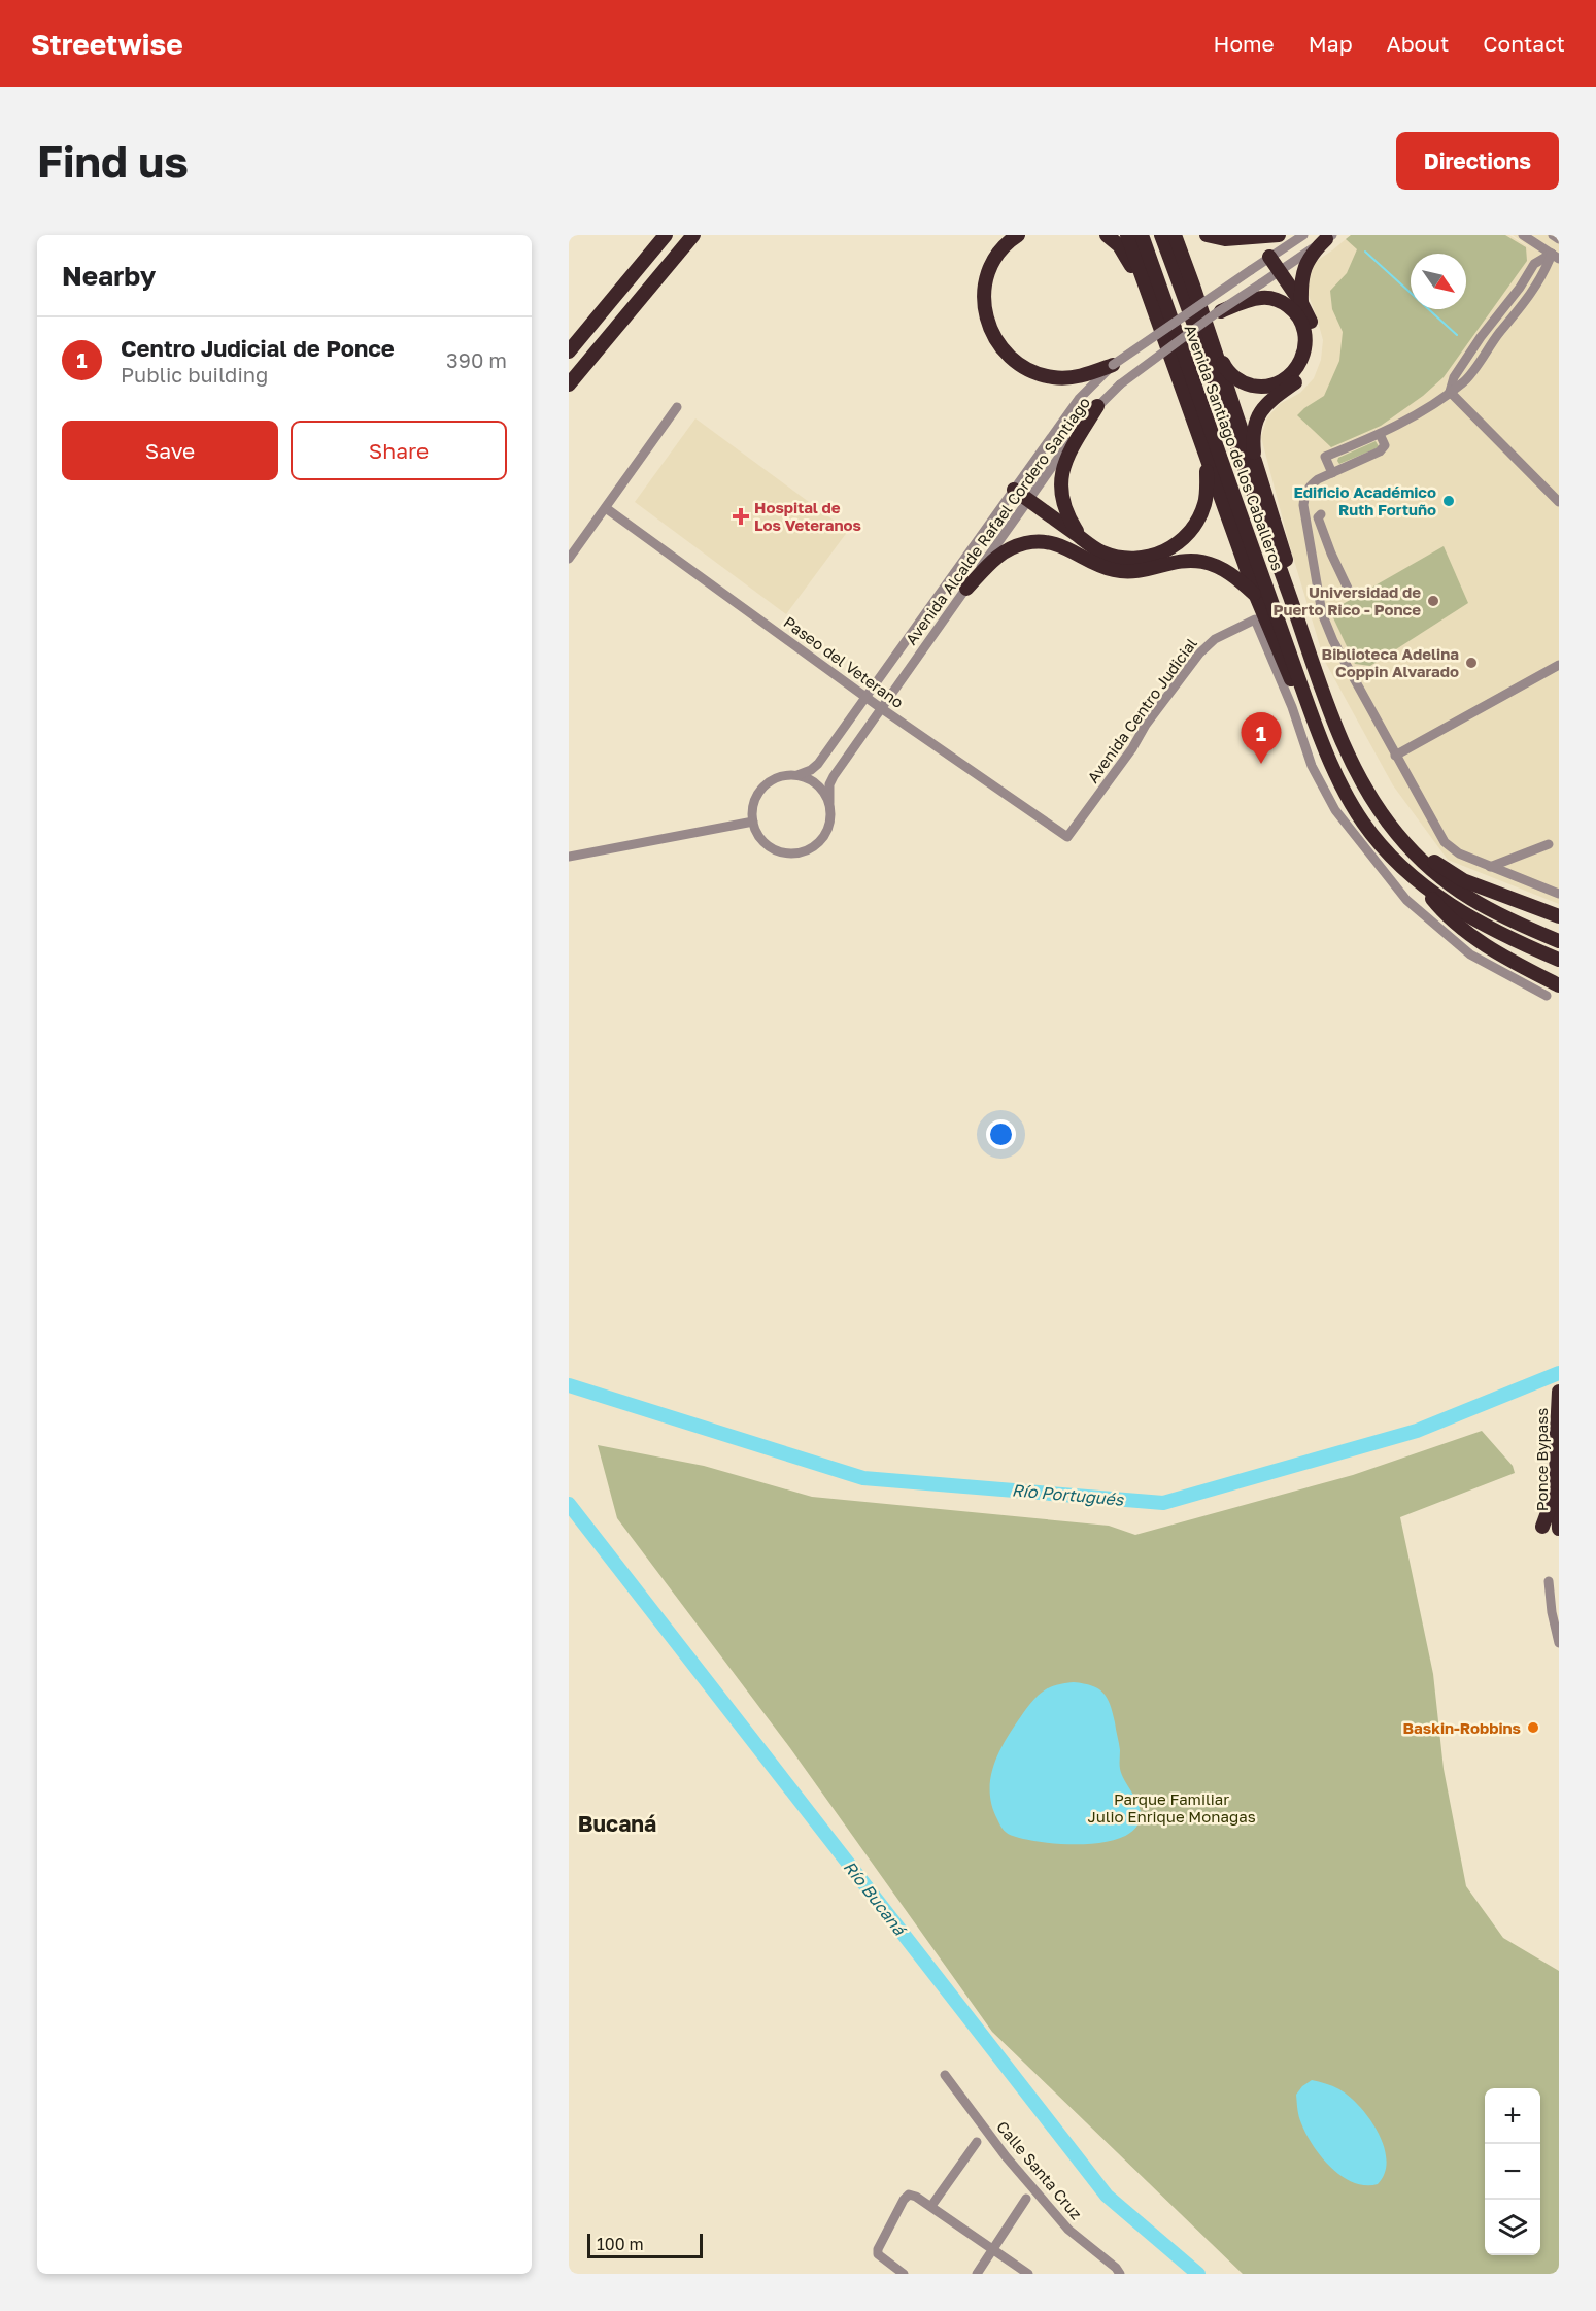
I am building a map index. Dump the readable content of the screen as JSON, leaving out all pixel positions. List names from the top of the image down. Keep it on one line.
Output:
{"streets":{"highway":["Avenida Santiago de los Caballeros","Ponce Bypass"],"street":["Avenida Alcalde Rafael Cordero Santiago","Paseo del Veterano","Avenida Centro Judicial","Calle Santa Cruz"]},"crossings":[["Avenida Alcalde Rafael Cordero Santiago","Paseo del Veterano"],["Paseo del Veterano","Avenida Centro Judicial"]],"districts":["Bucaná"],"water":["Río Portugués","Río Bucaná"],"parks":["Parque Familiar Julio Enrique Monagas"],"places":{"other":["Edificio Académico Ruth Fortuño","Universidad de Puerto Rico - Ponce","Biblioteca Adelina Coppin Alvarado","Baskin-Robbins"],"health":["Hospital de Los Veteranos"]},"scale_bar":"100 m","north":"bottom right","page":{"header":"Streetwise","nav":["Home","Map","About","Contact"],"buttons":["Directions",["Save","Share"]],"title":"Find us","heading":"Nearby","list":[{"mark":"1","name":"Centro Judicial de Ponce","note":"Public building","value":"390 m"}],"pins":"1","map_buttons":["+","−"],"scale":"100 m"}}
